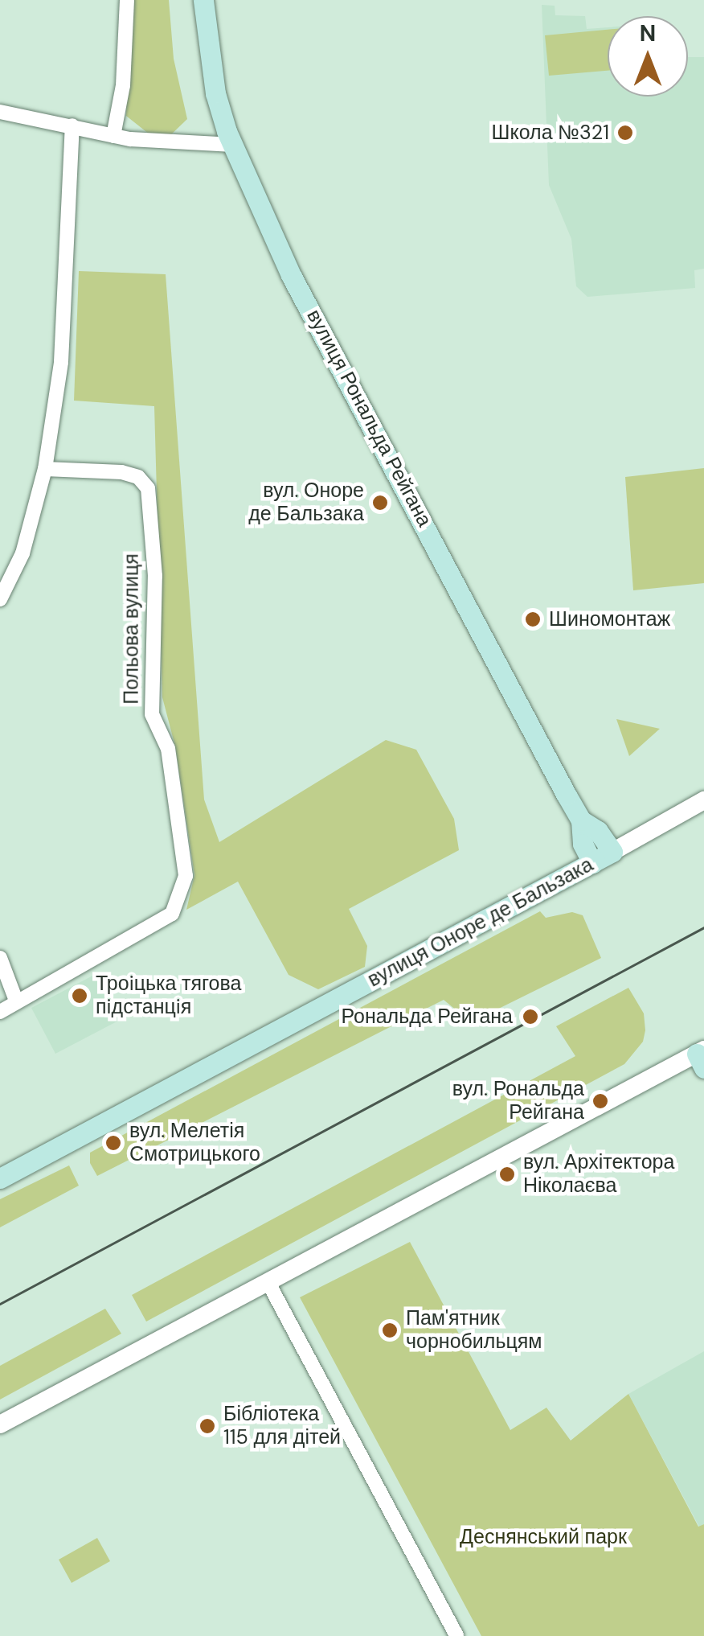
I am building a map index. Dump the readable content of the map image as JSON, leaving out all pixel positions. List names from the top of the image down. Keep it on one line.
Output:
{"streets":{"main road":["вулиця Рональда Рейгана","вулиця Оноре де Бальзака"],"street":["Польова вулиця"]},"crossings":[["вулиця Рональда Рейгана","вулиця Оноре де Бальзака"]],"parks":["Деснянський парк"],"places":["Школа №321","вул. Оноре де Бальзака","Шиномонтаж","Троiцька тягова пiдстанцiя","Рональда Рейгана","вул. Рональда Рейгана","вул. Мелетія Смотрицького","вул. Архітектора Ніколаєва","Пам'ятник чорнобильцям","Бібліотека 115 для дітей"],"north":"top"}
